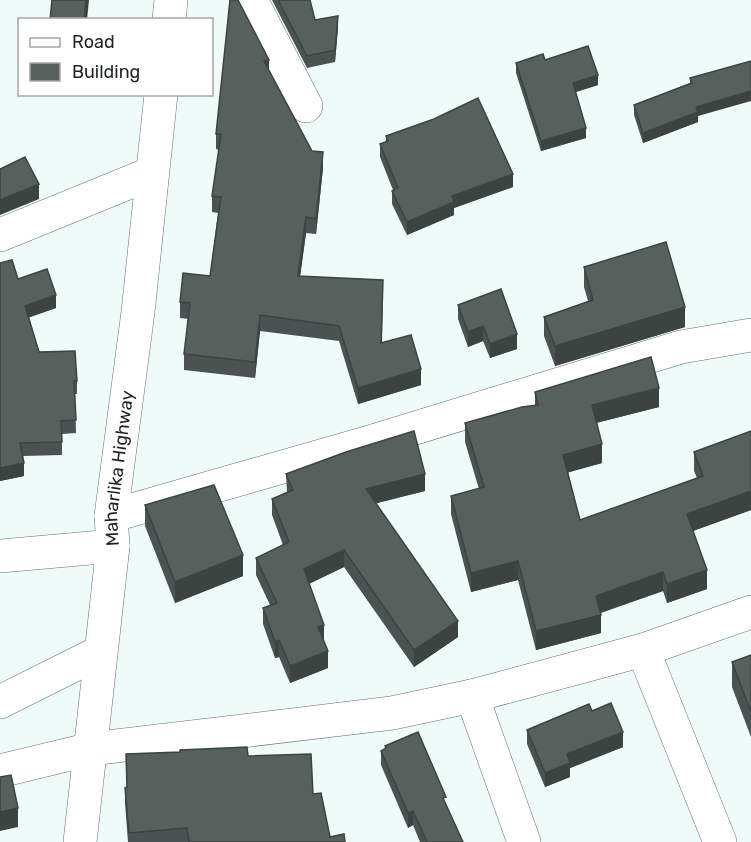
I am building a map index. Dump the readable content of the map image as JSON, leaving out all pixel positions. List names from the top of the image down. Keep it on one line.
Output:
{"streets":{"street":["Maharlika Highway"]},"legend":["Road","Building"]}
